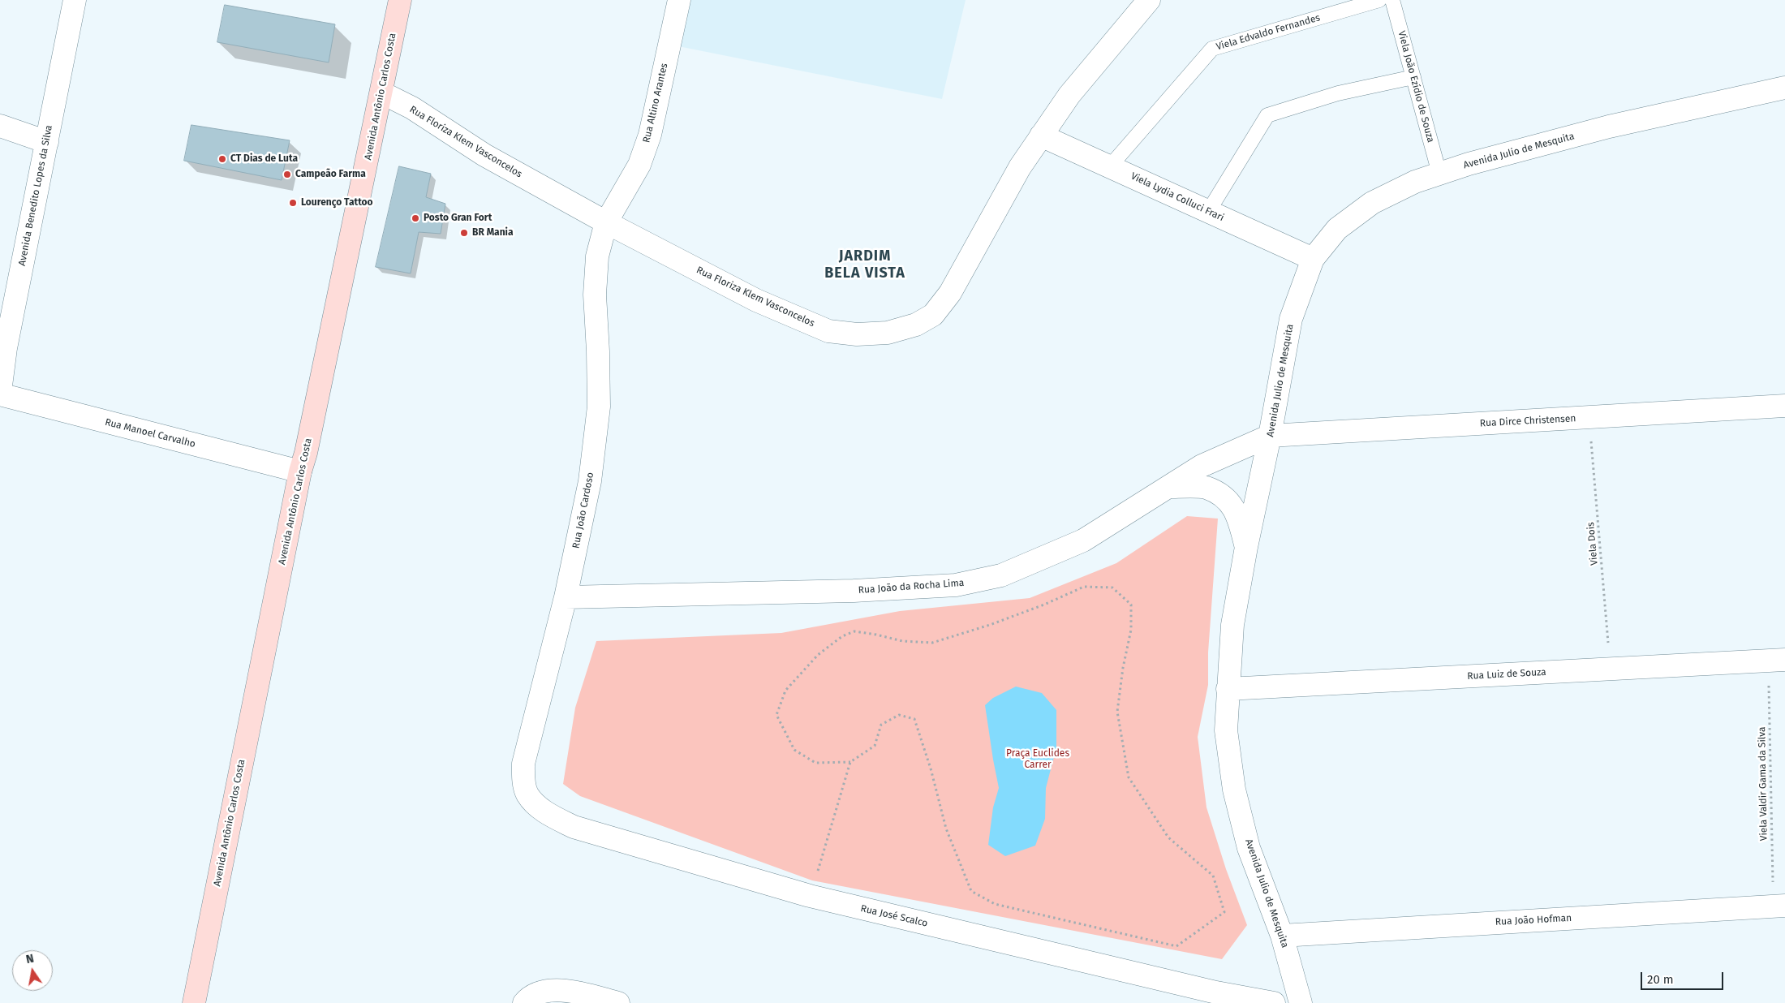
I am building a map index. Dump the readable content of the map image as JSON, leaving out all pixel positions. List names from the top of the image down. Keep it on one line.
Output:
{"streets":{"main road":["Avenida Antônio Carlos Costa"],"street":["Rua Altino Arantes","Rua Floriza Klem Vasconcelos","Avenida Julio de Mesquita","Avenida Benedito Lopes da Silva","Viela Lydia Colluci Frari","Rua Dirce Christensen","Rua Manoel Carvalho","Rua João Cardoso","Rua João da Rocha Lima","Rua Luiz de Souza","Rua José Scalco","Rua João Hofman"],"lane":["Viela Edvaldo Fernandes","Viela João Ezídio de Souza"],"path":["Viela Dois","Viela Valdir Gama da Silva"]},"crossings":[["Viela Edvaldo Fernandes","Viela Lydia Colluci Frari"],["Viela João Ezídio de Souza","Avenida Julio de Mesquita"],["Avenida Antônio Carlos Costa","Rua Floriza Klem Vasconcelos"],["Avenida Antônio Carlos Costa","Rua Manoel Carvalho"],["Rua Altino Arantes","Rua Floriza Klem Vasconcelos"],["Rua Altino Arantes","Rua João Cardoso"],["Rua Floriza Klem Vasconcelos","Viela Lydia Colluci Frari"],["Rua Floriza Klem Vasconcelos","Rua João Cardoso"],["Avenida Julio de Mesquita","Viela Lydia Colluci Frari"],["Avenida Julio de Mesquita","Rua Dirce Christensen"],["Avenida Julio de Mesquita","Rua João da Rocha Lima"],["Avenida Julio de Mesquita","Rua Luiz de Souza"],["Avenida Julio de Mesquita","Rua João Hofman"],["Avenida Benedito Lopes da Silva","Rua Manoel Carvalho"],["Rua Dirce Christensen","Viela Dois"],["Rua Dirce Christensen","Rua João da Rocha Lima"],["Rua João Cardoso","Rua João da Rocha Lima"],["Rua João Cardoso","Rua José Scalco"],["Viela Dois","Rua Luiz de Souza"],["Rua Luiz de Souza","Viela Valdir Gama da Silva"],["Viela Valdir Gama da Silva","Rua João Hofman"]],"districts":["JARDIM BELA VISTA"],"parks":["Praça Euclides Carrer"],"places":["CT Dias de Luta","Campeão Farma","Lourenço Tattoo","Posto Gran Fort","BR Mania"],"scale_bar":"20 m","north":"top"}
